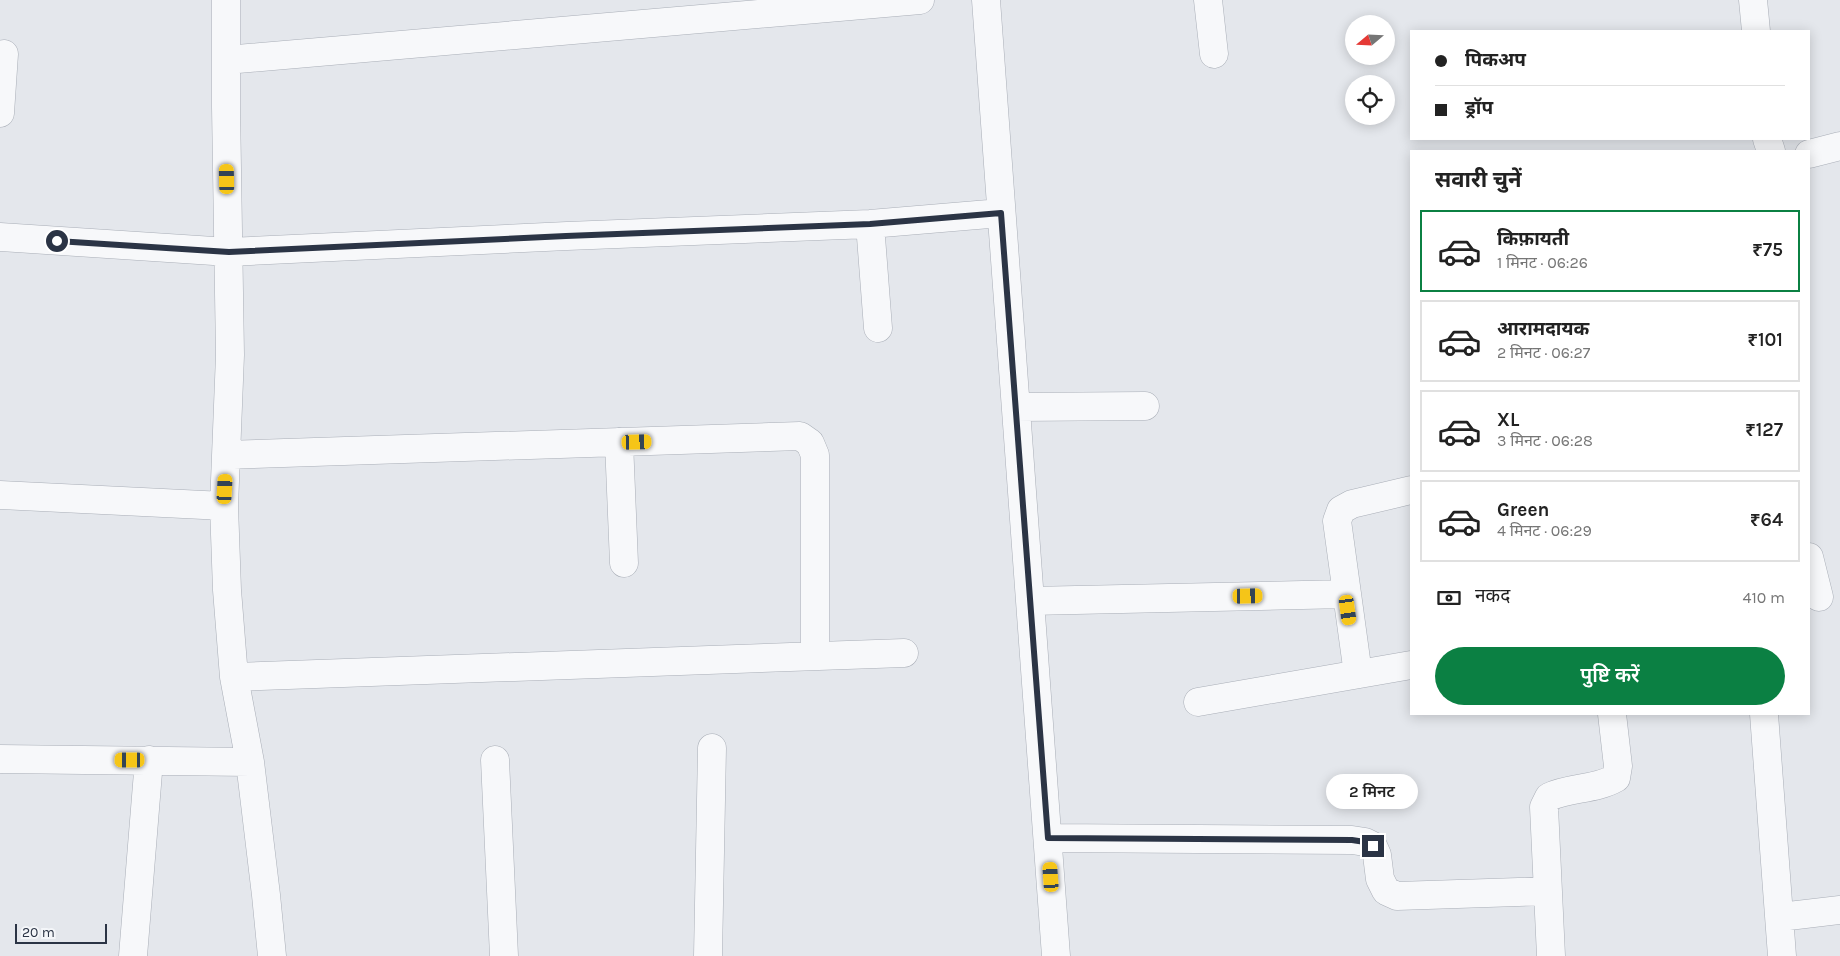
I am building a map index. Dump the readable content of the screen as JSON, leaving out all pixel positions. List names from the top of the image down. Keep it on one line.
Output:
{"scale_bar":"20 m","north":"left","page":{"banner":["पिकअप","ड्रॉप"],"heading":"सवारी चुनें","list":[{"name":"किफ़ायती","note":"1 मिनट · 06:26","value":"₹75"},{"name":"आरामदायक","note":"2 मिनट · 06:27","value":"₹101"},{"name":"XL","note":"3 मिनट · 06:28","value":"₹127"},{"name":"Green","note":"4 मिनट · 06:29","value":"₹64"}],"pay":["नकद","410 m"],"buttons":"पुष्टि करें","bubble":"2 मिनट","scale":"20 m"}}
